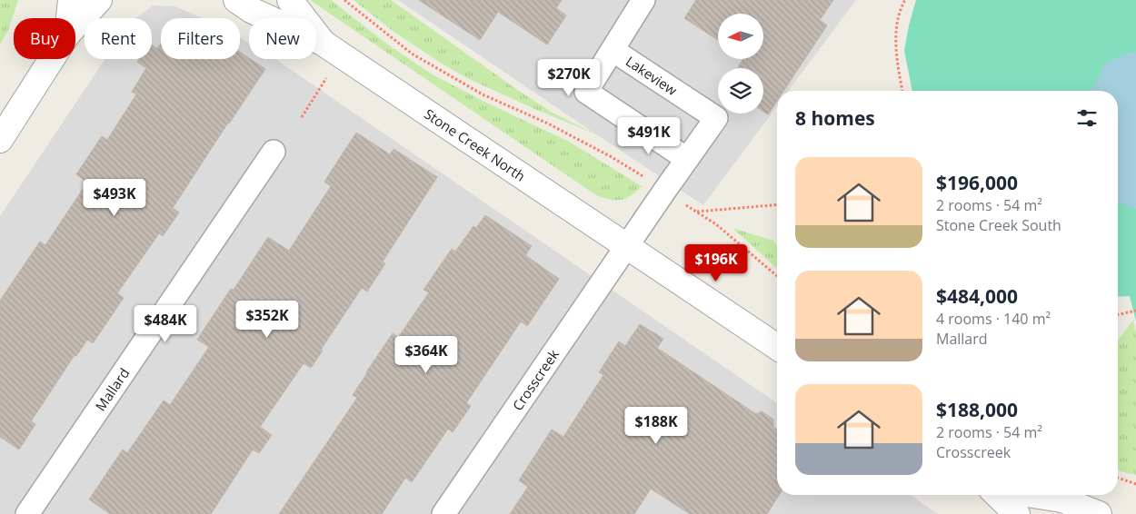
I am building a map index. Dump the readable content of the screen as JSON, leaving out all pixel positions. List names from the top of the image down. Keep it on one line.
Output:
{"streets":{"street":["Lakeview","Stone Creek North","Crosscreek","Mallard"]},"crossings":[["Lakeview","Stone Creek North"],["Lakeview","Crosscreek"],["Stone Creek North","Crosscreek"]],"north":"left","page":{"chip":["Buy","Rent","Filters","New"],"price":["$270K","$491K","$493K","$196K","$352K","$484K","$364K","$188K"],"heading":"8 homes","list":[{"name":"$196,000","note":"2 rooms · 54 m² · Stone Creek South"},{"name":"$484,000","note":"4 rooms · 140 m² · Mallard"},{"name":"$188,000","note":"2 rooms · 54 m² · Crosscreek"}]}}
